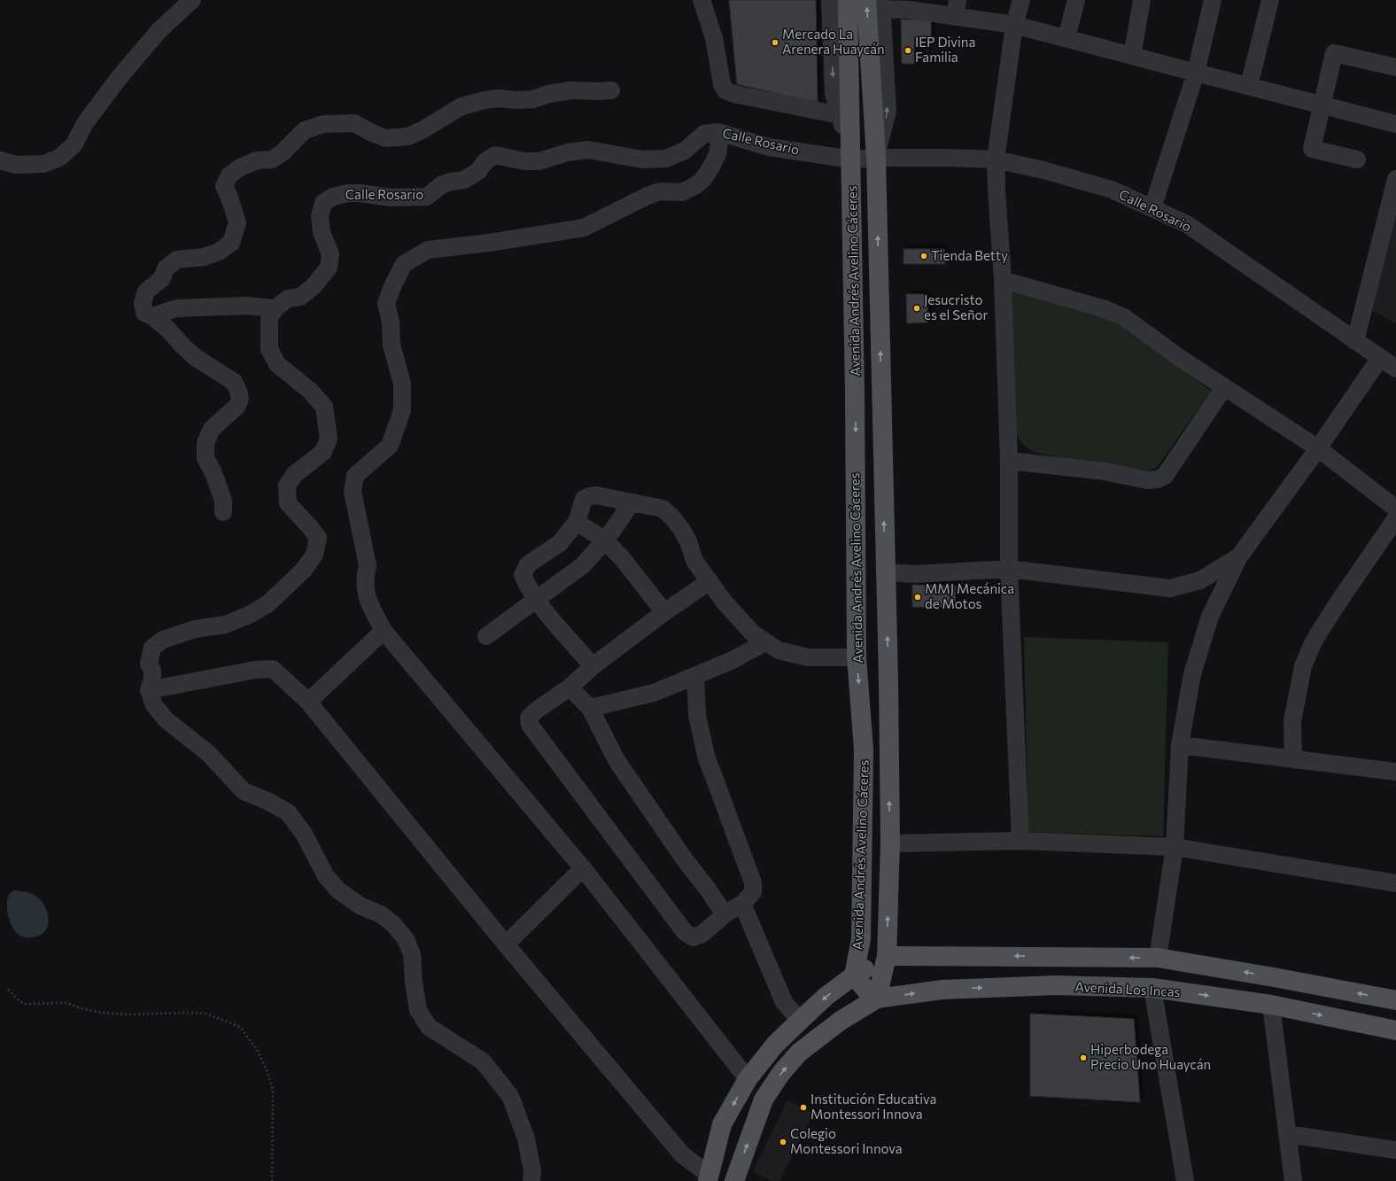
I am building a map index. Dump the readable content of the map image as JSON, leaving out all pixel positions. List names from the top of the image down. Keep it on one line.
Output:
{"streets":{"main road":["Avenida Andrés Avelino Cáceres","Avenida Los Incas"],"street":["Calle Rosario"]},"crossings":[["Calle Rosario","Avenida Andrés Avelino Cáceres"],["Avenida Andrés Avelino Cáceres","Avenida Los Incas"]],"places":["Mercado La Arenera Huaycán","IEP Divina Familia","Tienda Betty","Jesucristo es el Señor","MMJ Mecánica de Motos","Hiperbodega Precio Uno Huaycán","Institución Educativa Montessori Innova","Colegio Montessori Innova"]}
